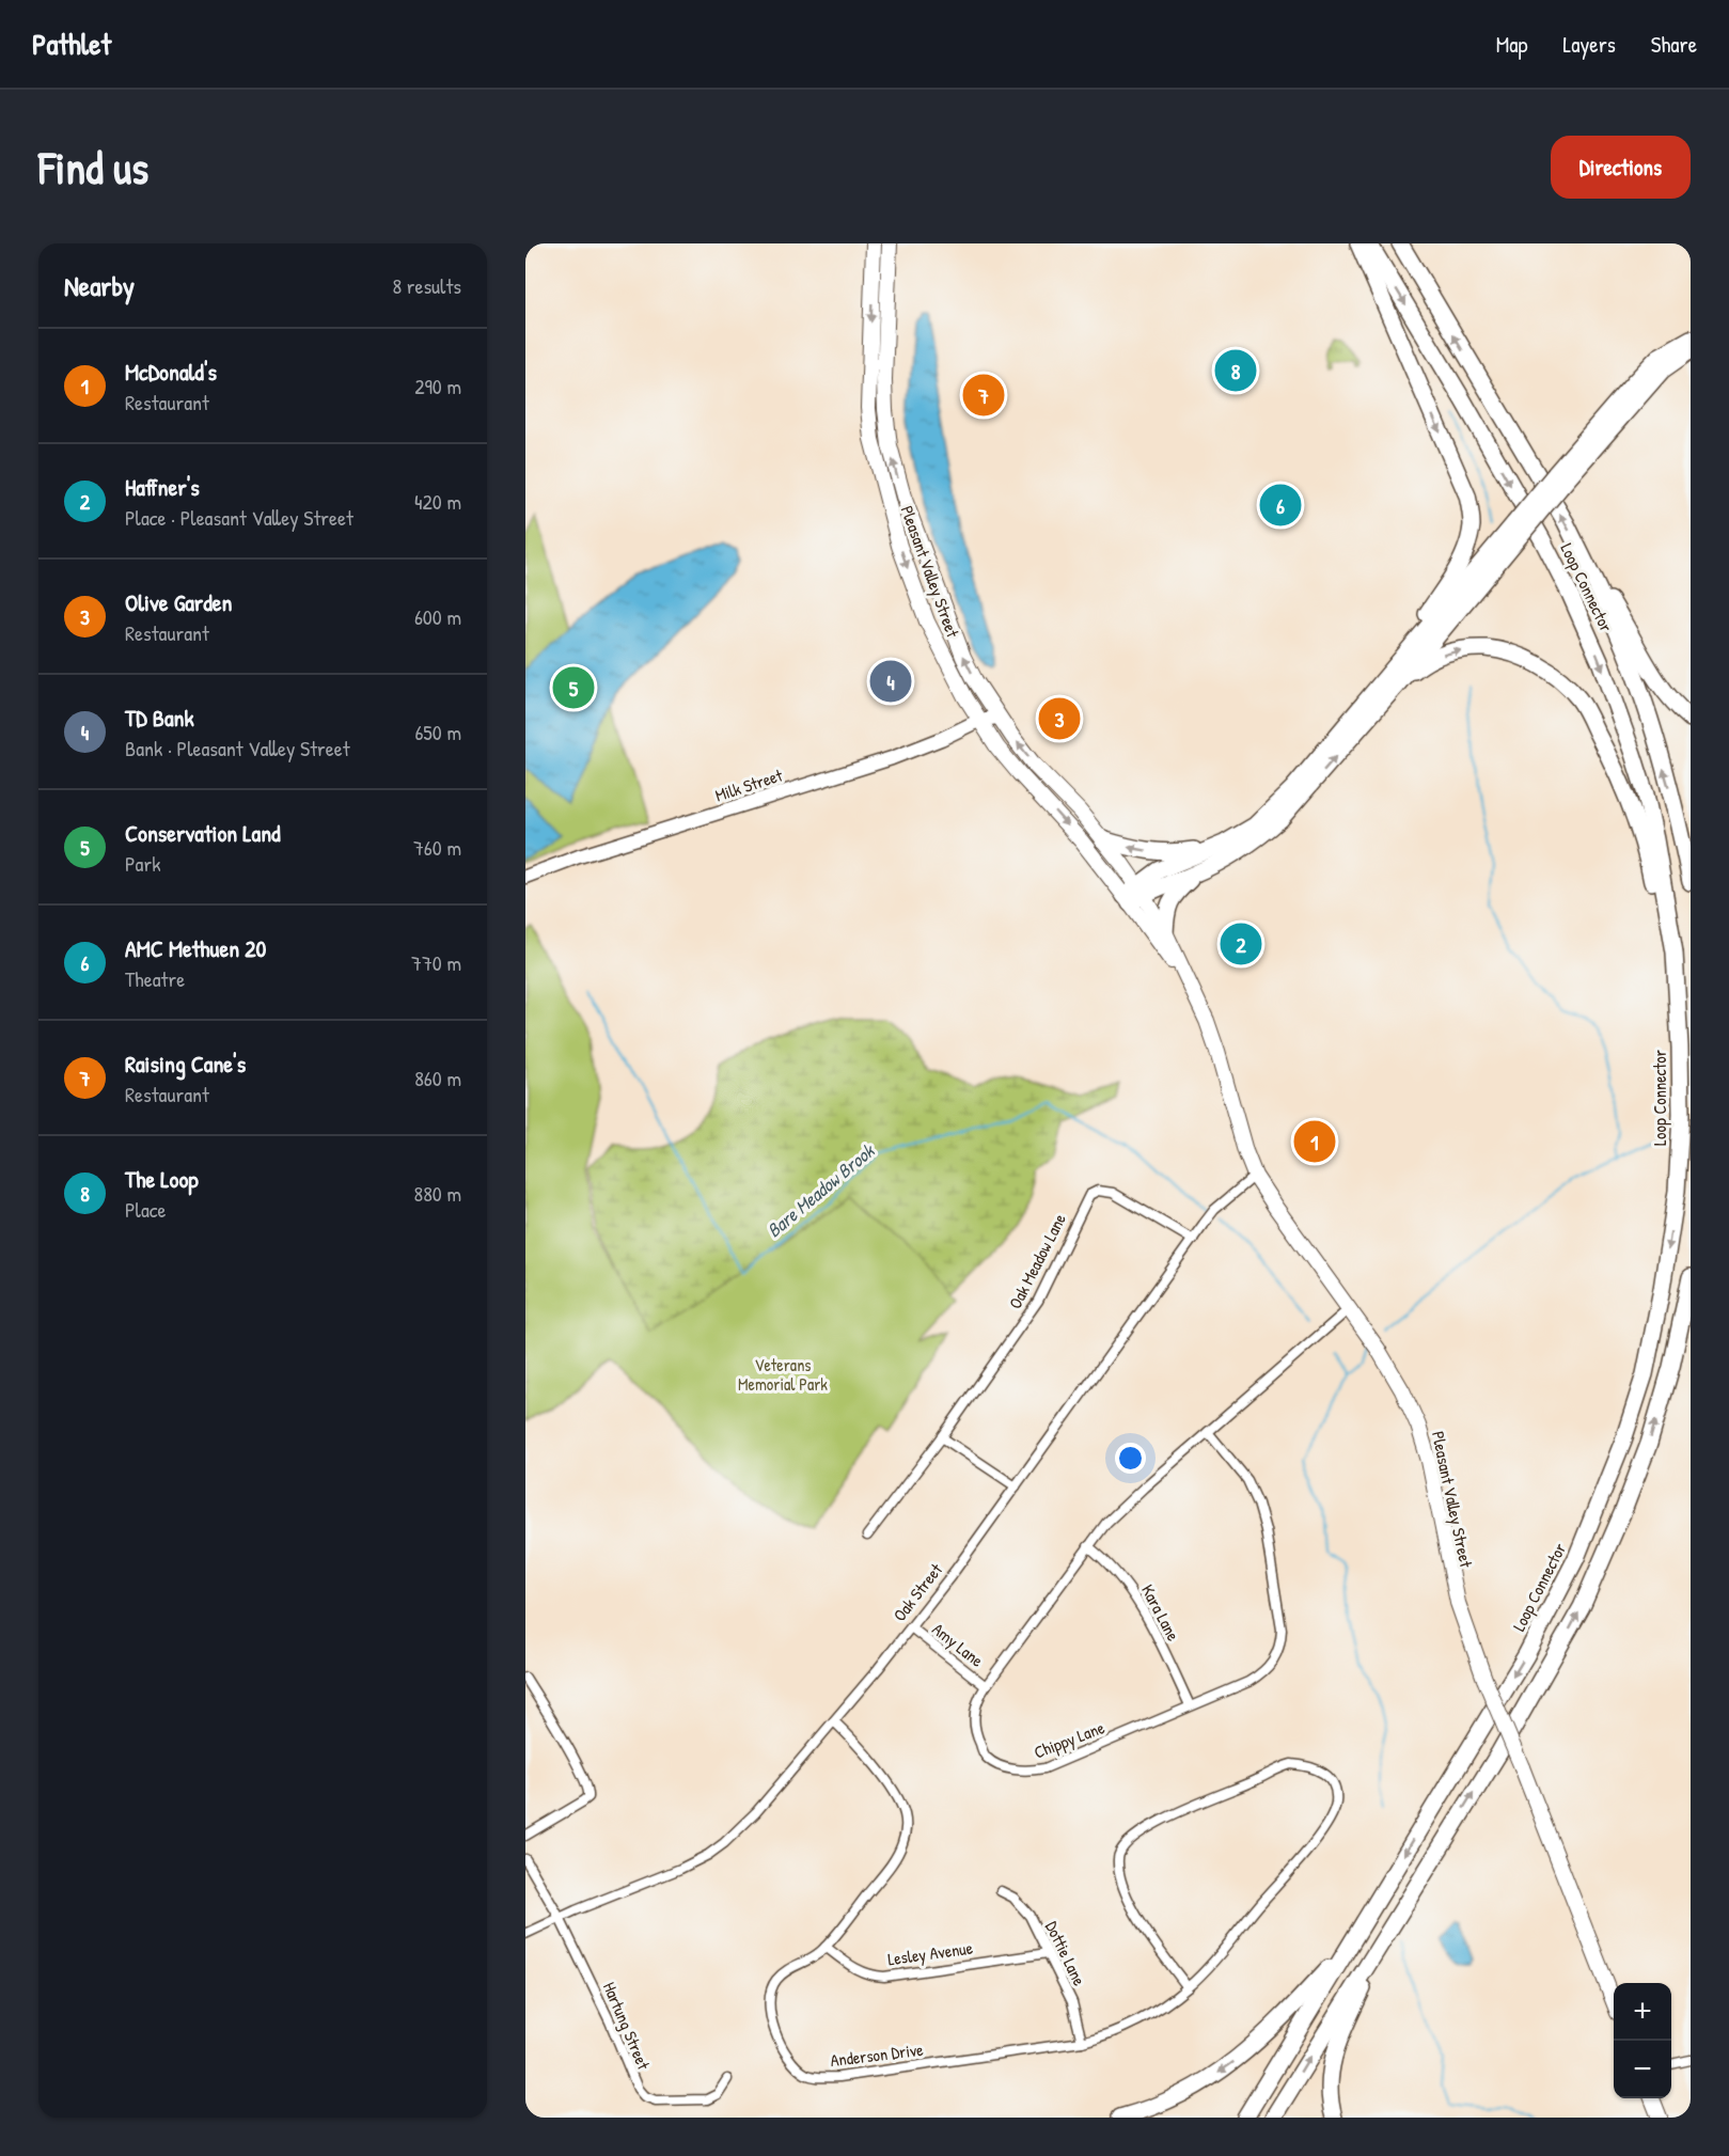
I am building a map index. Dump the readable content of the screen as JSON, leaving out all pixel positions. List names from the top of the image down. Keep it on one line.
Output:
{"streets":{"highway":["Loop Connector"],"main road":["Pleasant Valley Street"],"street":["Milk Street","Oak Meadow Lane","Oak Street","Kara Lane","Amy Lane","Chippy Lane","Lesley Avenue","Dottie Lane","Hartung Street","Anderson Drive"]},"crossings":[["Pleasant Valley Street","Milk Street"],["Pleasant Valley Street","Oak Street"],["Pleasant Valley Street","Chippy Lane"],["Oak Meadow Lane","Oak Street"],["Oak Street","Amy Lane"],["Oak Street","Hartung Street"],["Oak Street","Anderson Drive"],["Kara Lane","Chippy Lane"],["Amy Lane","Chippy Lane"],["Lesley Avenue","Dottie Lane"],["Lesley Avenue","Anderson Drive"],["Dottie Lane","Anderson Drive"]],"water":["Bare Meadow Brook"],"parks":["Veterans Memorial Park"],"page":{"header":"Pathlet","nav":["Map","Layers","Share"],"buttons":"Directions","title":"Find us","heading":["Nearby","8 results"],"list":[{"mark":"1","name":"McDonald's","note":"Restaurant","value":"290 m"},{"mark":"2","name":"Haffner's","note":"Place · Pleasant Valley Street","value":"420 m"},{"mark":"3","name":"Olive Garden","note":"Restaurant","value":"600 m"},{"mark":"4","name":"TD Bank","note":"Bank · Pleasant Valley Street","value":"650 m"},{"mark":"5","name":"Conservation Land","note":"Park","value":"760 m"},{"mark":"6","name":"AMC Methuen 20","note":"Theatre","value":"770 m"},{"mark":"7","name":"Raising Cane's","note":"Restaurant","value":"860 m"},{"mark":"8","name":"The Loop","note":"Place","value":"880 m"}],"pins":["8","7","6","4","5","3","2","1"],"map_buttons":["+","−"]}}
